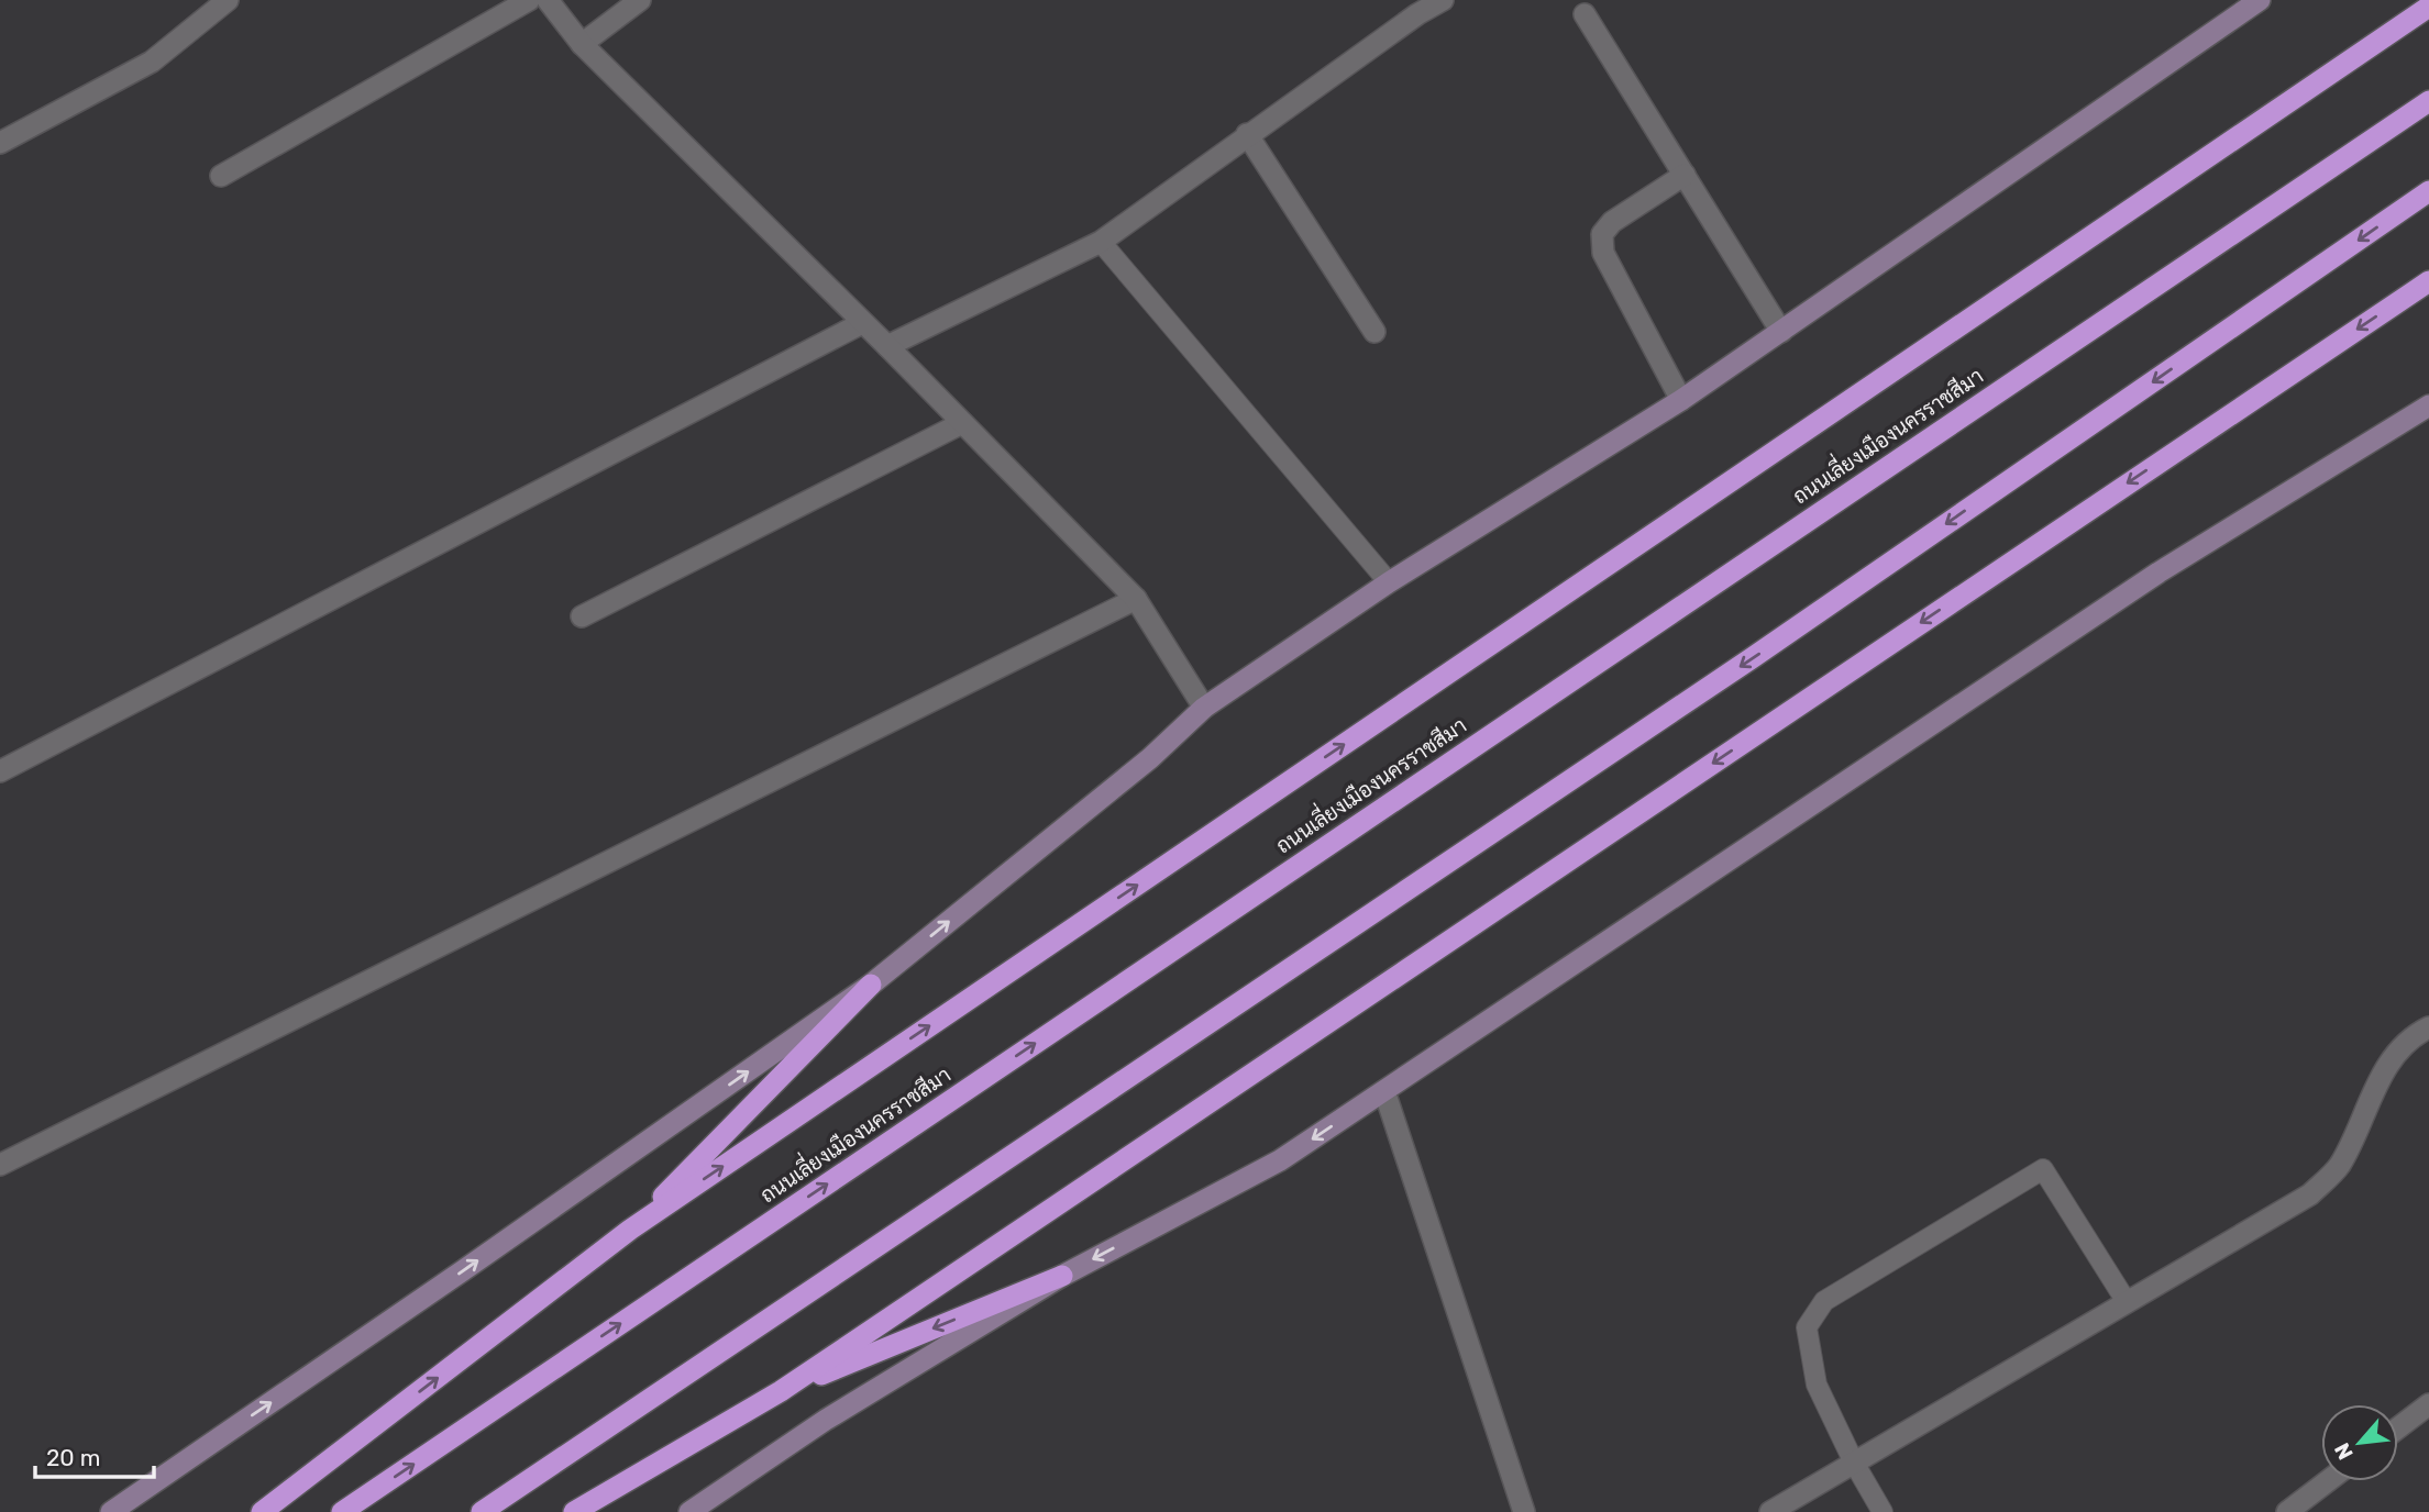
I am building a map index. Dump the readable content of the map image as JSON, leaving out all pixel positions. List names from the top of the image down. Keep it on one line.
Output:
{"streets":{"highway":["ถนนเลี่ยงเมืองนครราชสีมา"]},"scale_bar":"20 m","north":"bottom left"}
